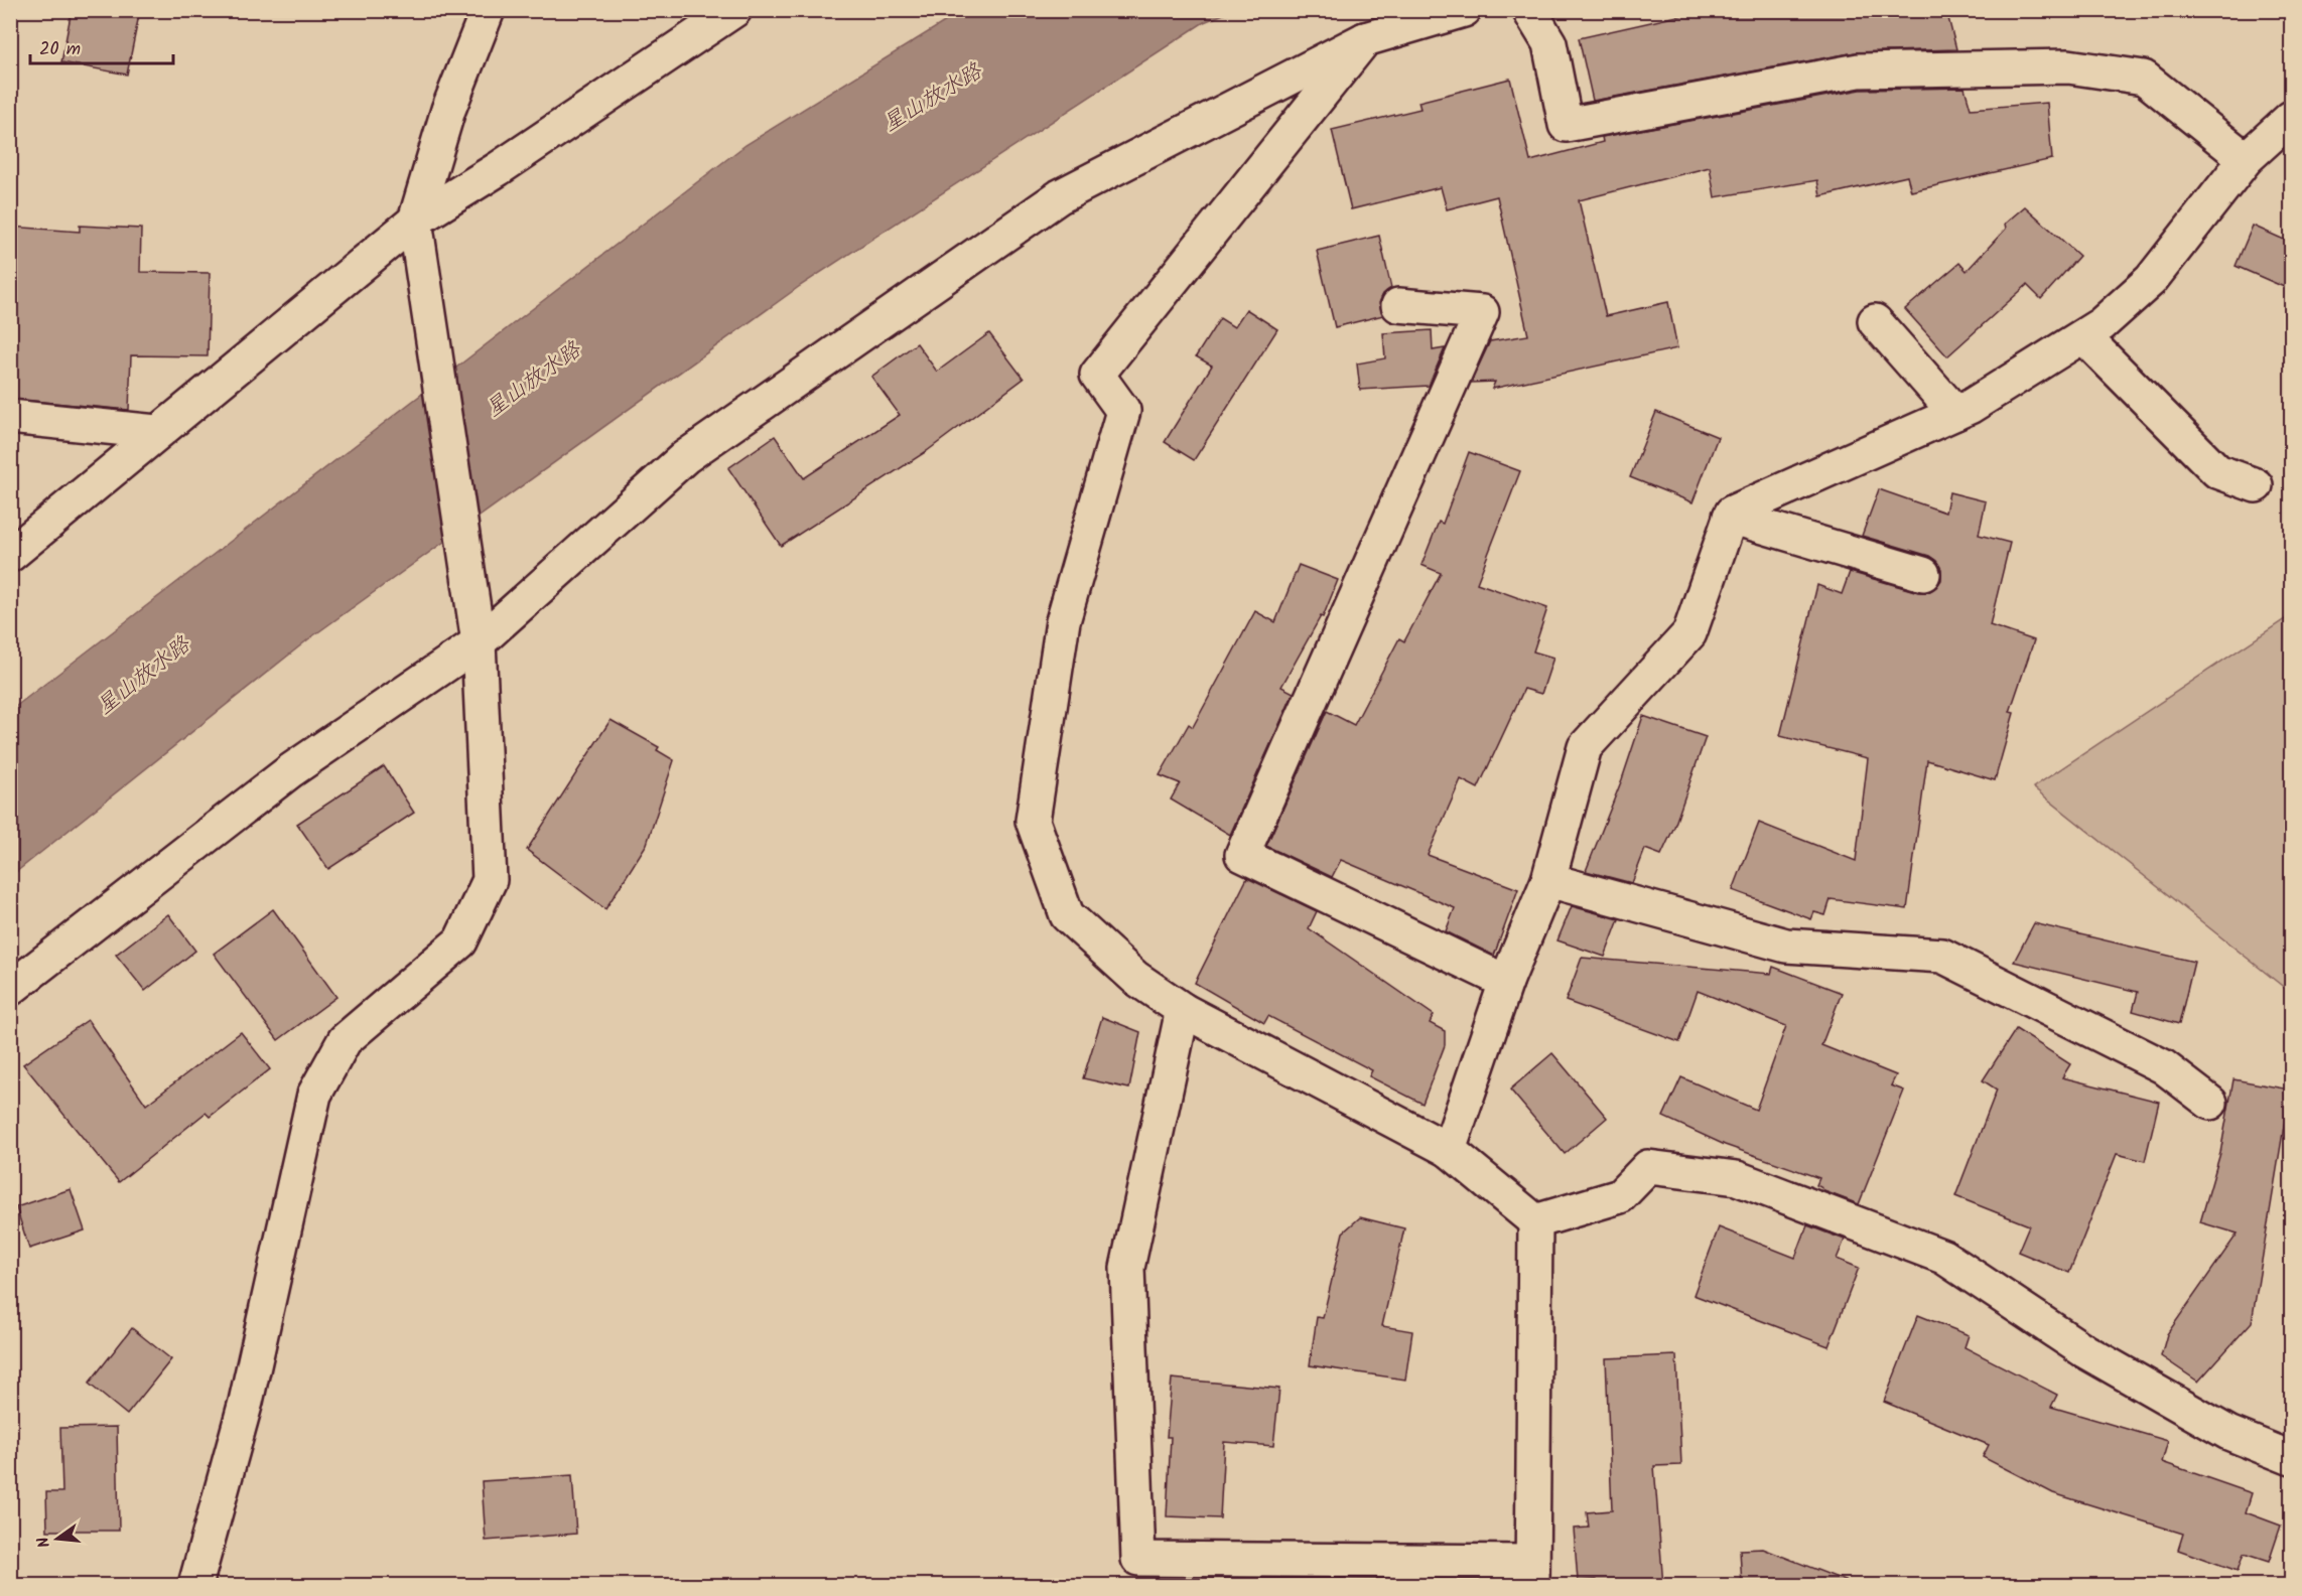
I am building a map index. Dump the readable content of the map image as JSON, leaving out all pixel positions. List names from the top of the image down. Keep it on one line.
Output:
{"water":["星山放水路"],"scale_bar":"20 m","north":"left"}
